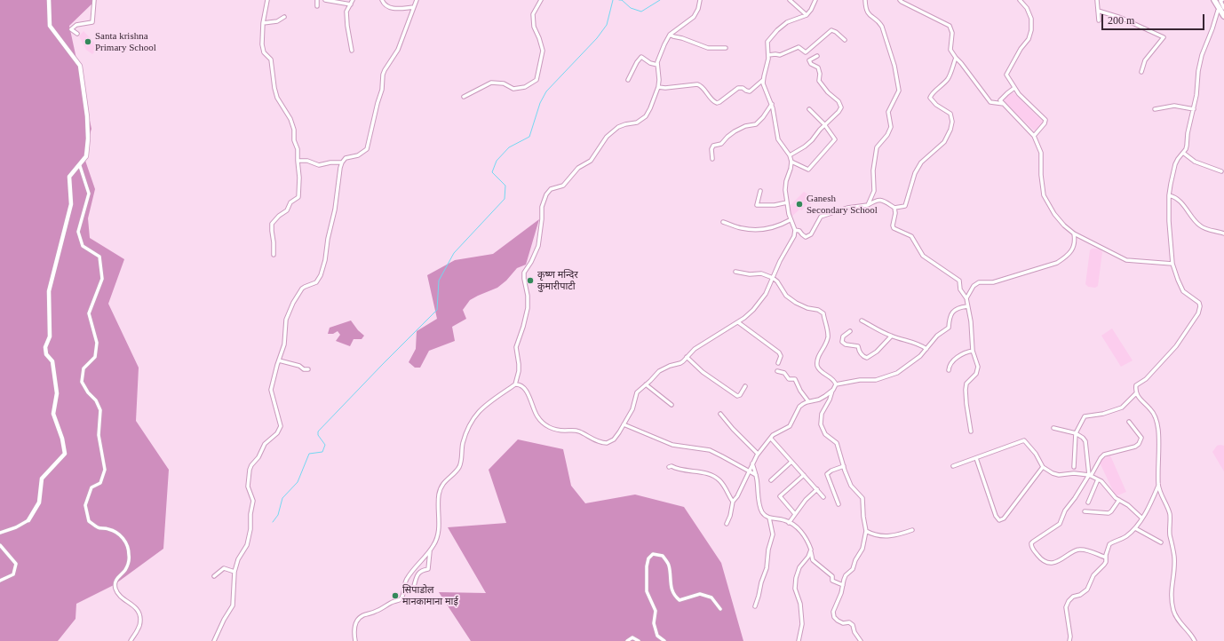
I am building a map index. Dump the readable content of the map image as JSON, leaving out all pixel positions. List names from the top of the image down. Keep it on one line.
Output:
{"places":["Santa krishna Primary School","Ganesh Secondary School","कृष्ण मन्दिर कुमारीपाटी","सिपाडोल मानकामाना माई"],"scale_bar":"200 m"}
